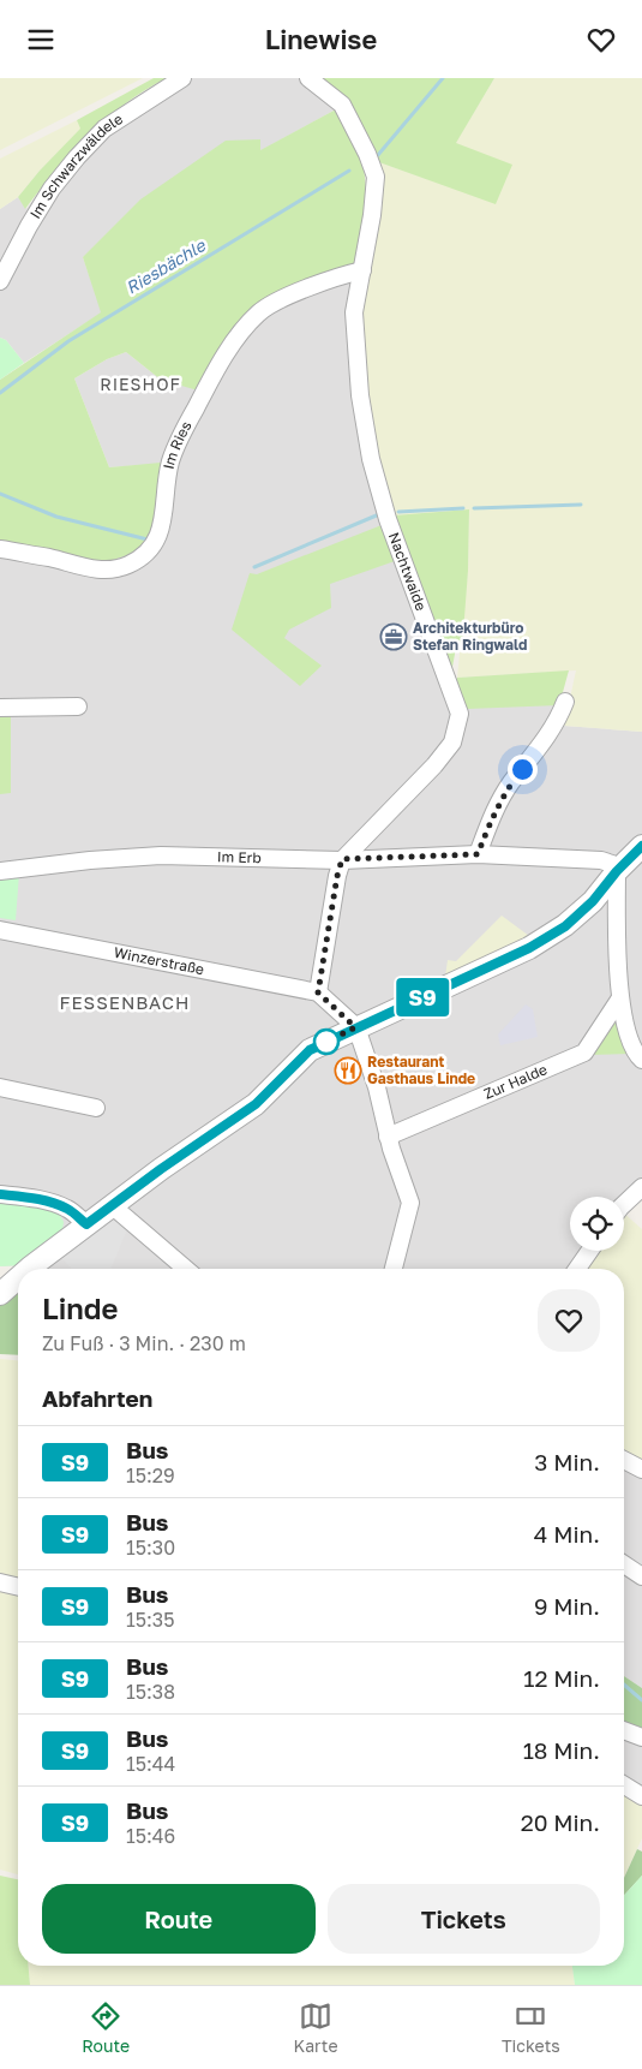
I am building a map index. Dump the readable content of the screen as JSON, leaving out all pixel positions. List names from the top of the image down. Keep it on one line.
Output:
{"streets":{"street":["Im Schwarzwäldele","Im Ries","Nachtwaide","Im Erb","Winzerstraße","Zur Halde"]},"crossings":[["Im Ries","Nachtwaide"],["Nachtwaide","Im Erb"]],"districts":["RIESHOF","FESSENBACH"],"water":["Riesbächle"],"places":{"office":["Architekturbüro Stefan Ringwald"],"restaurant":["Restaurant Gasthaus Linde"]},"lines":["bus line S9"],"page":{"header":"Linewise","on_map":"S9","heading":[["Linde","Zu Fuß · 3 Min. · 230 m"],"Abfahrten"],"list":[{"mark":"S9","name":"Bus","note":"15:29","value":"3 Min."},{"mark":"S9","name":"Bus","note":"15:30","value":"4 Min."},{"mark":"S9","name":"Bus","note":"15:35","value":"9 Min."},{"mark":"S9","name":"Bus","note":"15:38","value":"12 Min."},{"mark":"S9","name":"Bus","note":"15:44","value":"18 Min."},{"mark":"S9","name":"Bus","note":"15:46","value":"20 Min."}],"buttons":["Route","Tickets"],"tabs":["Route","Karte","Tickets"]}}
